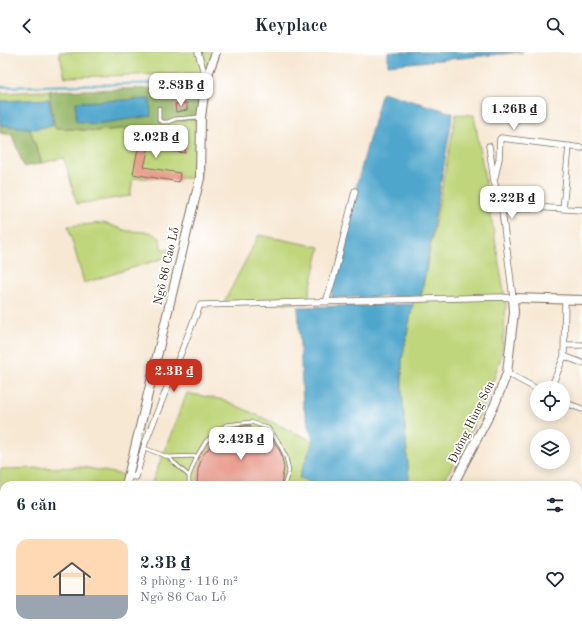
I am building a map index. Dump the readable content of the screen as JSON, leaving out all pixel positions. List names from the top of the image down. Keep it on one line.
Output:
{"streets":{"street":["Ngõ 86 Cao Lỗ","Đường Hùng Sơn"]},"page":{"header":"Keyplace","price":["2.83B ₫","1.26B ₫","2.02B ₫","2.22B ₫","2.3B ₫","2.42B ₫"],"heading":"6 căn","list":[{"name":"2.3B ₫","note":"3 phòng · 116 m² · Ngõ 86 Cao Lỗ"}]}}
